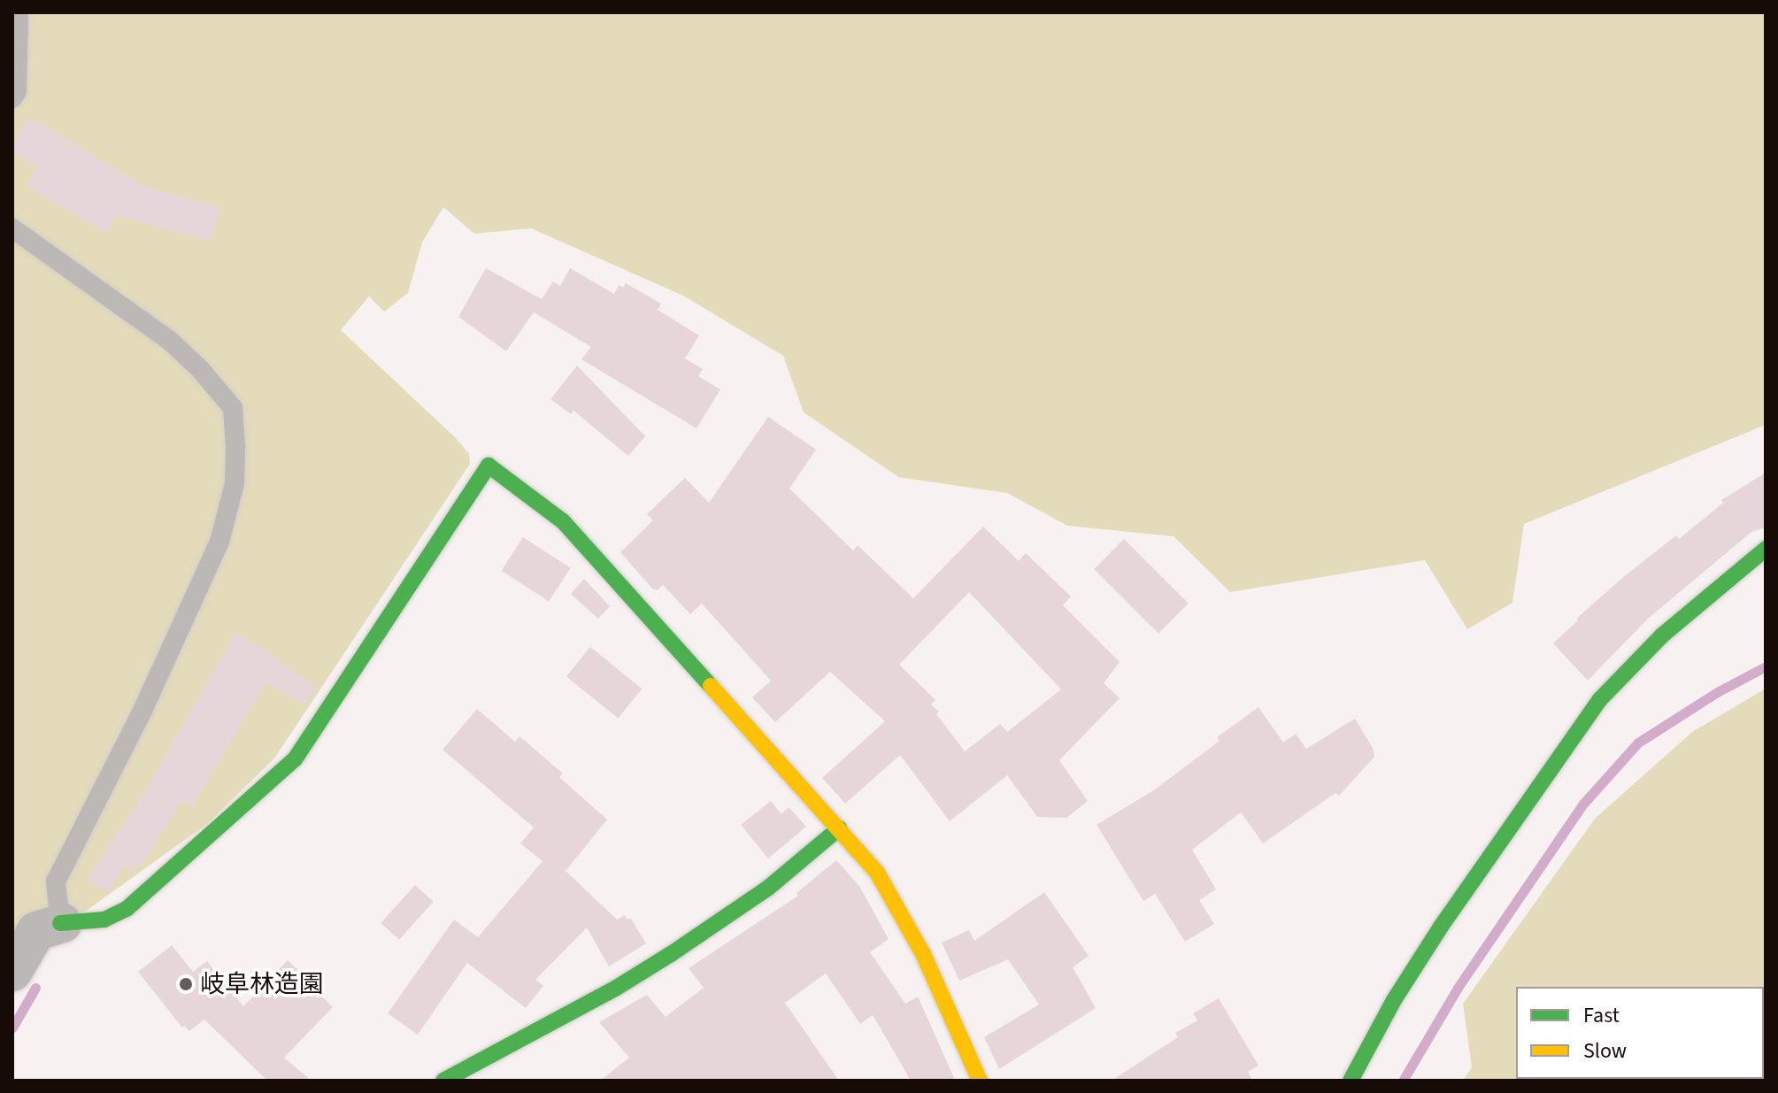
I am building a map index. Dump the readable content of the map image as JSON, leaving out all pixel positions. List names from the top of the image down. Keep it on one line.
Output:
{"places":["岐阜林造園"],"legend":["Fast","Slow"]}
